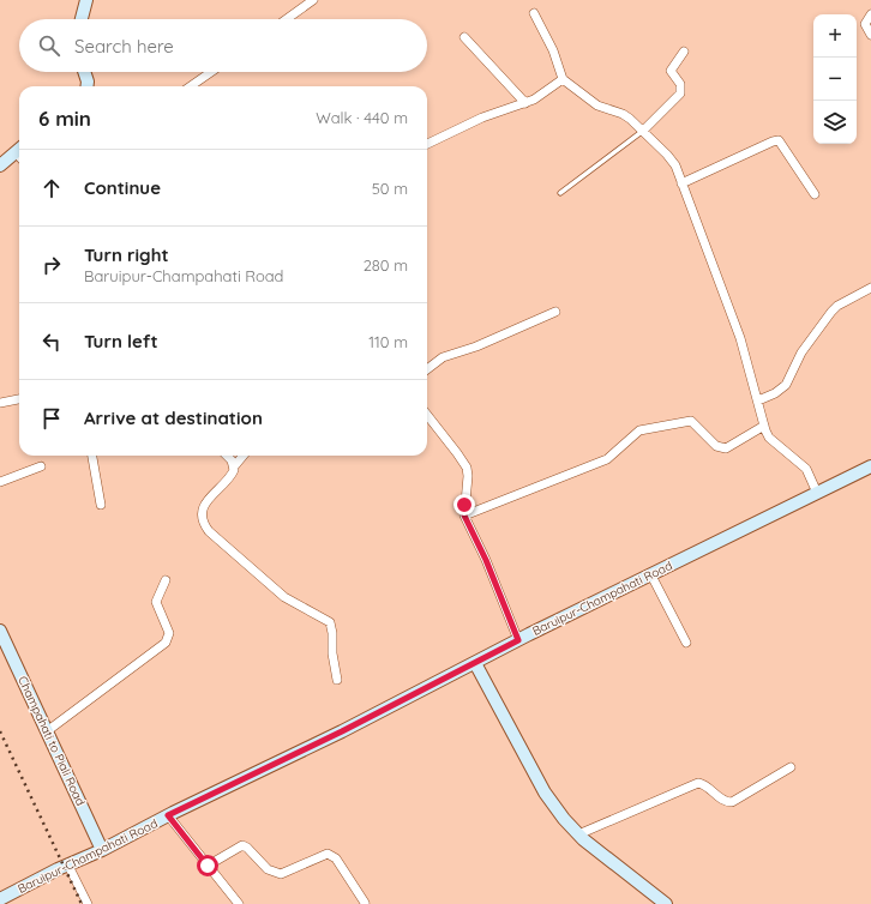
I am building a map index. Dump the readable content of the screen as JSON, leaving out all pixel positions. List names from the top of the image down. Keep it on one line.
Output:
{"streets":{"main road":["Baruipur-Champahati Road","Champahati to Piali Road"]},"crossings":[["Baruipur-Champahati Road","Champahati to Piali Road"]],"page":{"map_buttons":["+","−"],"search":"Search here","heading":["6 min","Walk · 440 m"],"list":[["Continue","50 m"],["Turn right","Baruipur-Champahati Road","280 m"],["Turn left","110 m"],"Arrive at destination"]}}
